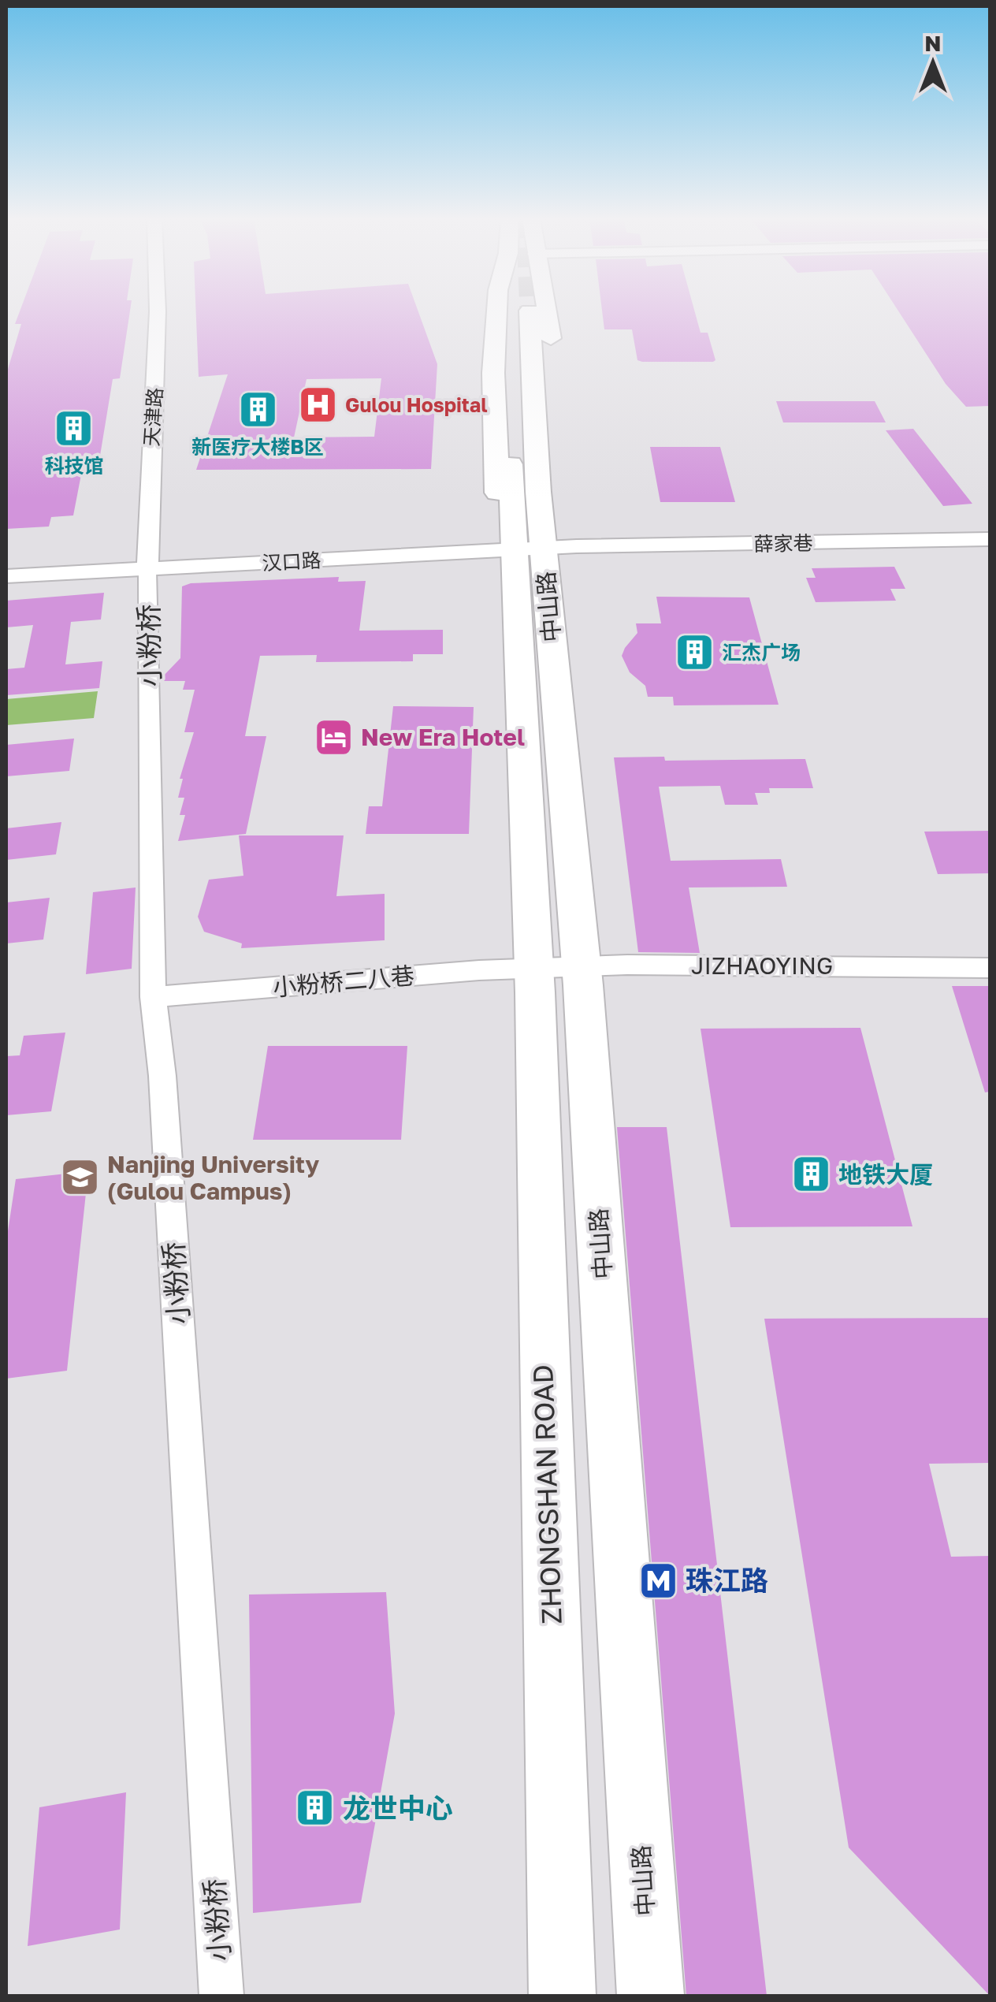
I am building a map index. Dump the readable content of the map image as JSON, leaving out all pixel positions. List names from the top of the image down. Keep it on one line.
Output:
{"streets":{"main road":["中山路","ZHONGSHAN ROAD"],"street":["天津路","薛家巷","汉口路","小粉桥","JIZHAOYING","小粉桥二八巷"]},"crossings":[["天津路","汉口路"],["天津路","小粉桥"],["薛家巷","汉口路"],["薛家巷","中山路"],["薛家巷","ZHONGSHAN ROAD"],["汉口路","中山路"],["汉口路","小粉桥"],["汉口路","ZHONGSHAN ROAD"],["中山路","JIZHAOYING"],["中山路","ZHONGSHAN ROAD"],["小粉桥","小粉桥二八巷"],["JIZHAOYING","小粉桥二八巷"],["JIZHAOYING","ZHONGSHAN ROAD"],["小粉桥二八巷","ZHONGSHAN ROAD"]],"places":{"hospital":["Gulou Hospital"],"building":["新医疗大楼B区","科技馆","汇杰广场","地铁大厦","龙世中心"],"hotel":["New Era Hotel"],"school or university":["Nanjing University (Gulou Campus)"],"metro station":["珠江路"]},"north":"top"}
